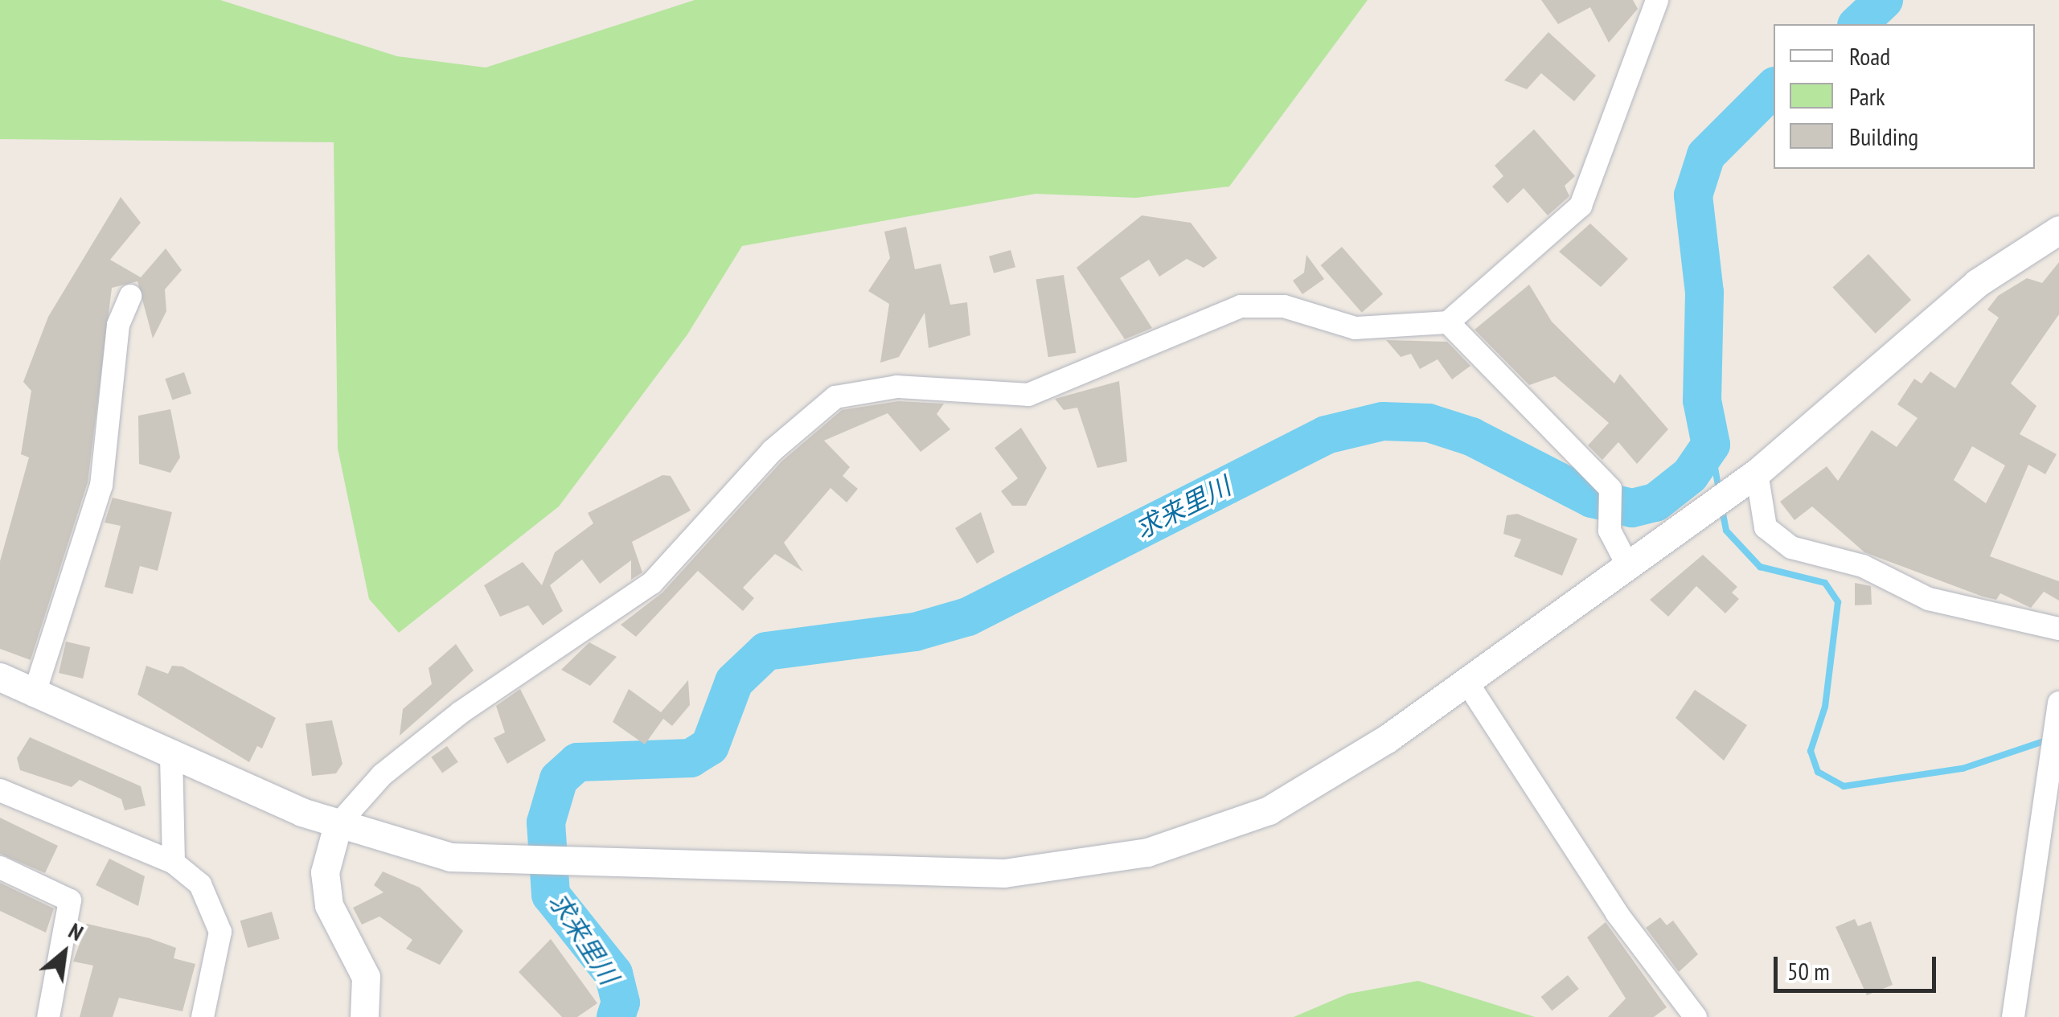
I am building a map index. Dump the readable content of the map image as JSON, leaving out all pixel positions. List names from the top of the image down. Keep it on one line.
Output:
{"water":["求来里川"],"legend":["Road","Park","Building"],"scale_bar":"50 m","north":"top right"}
